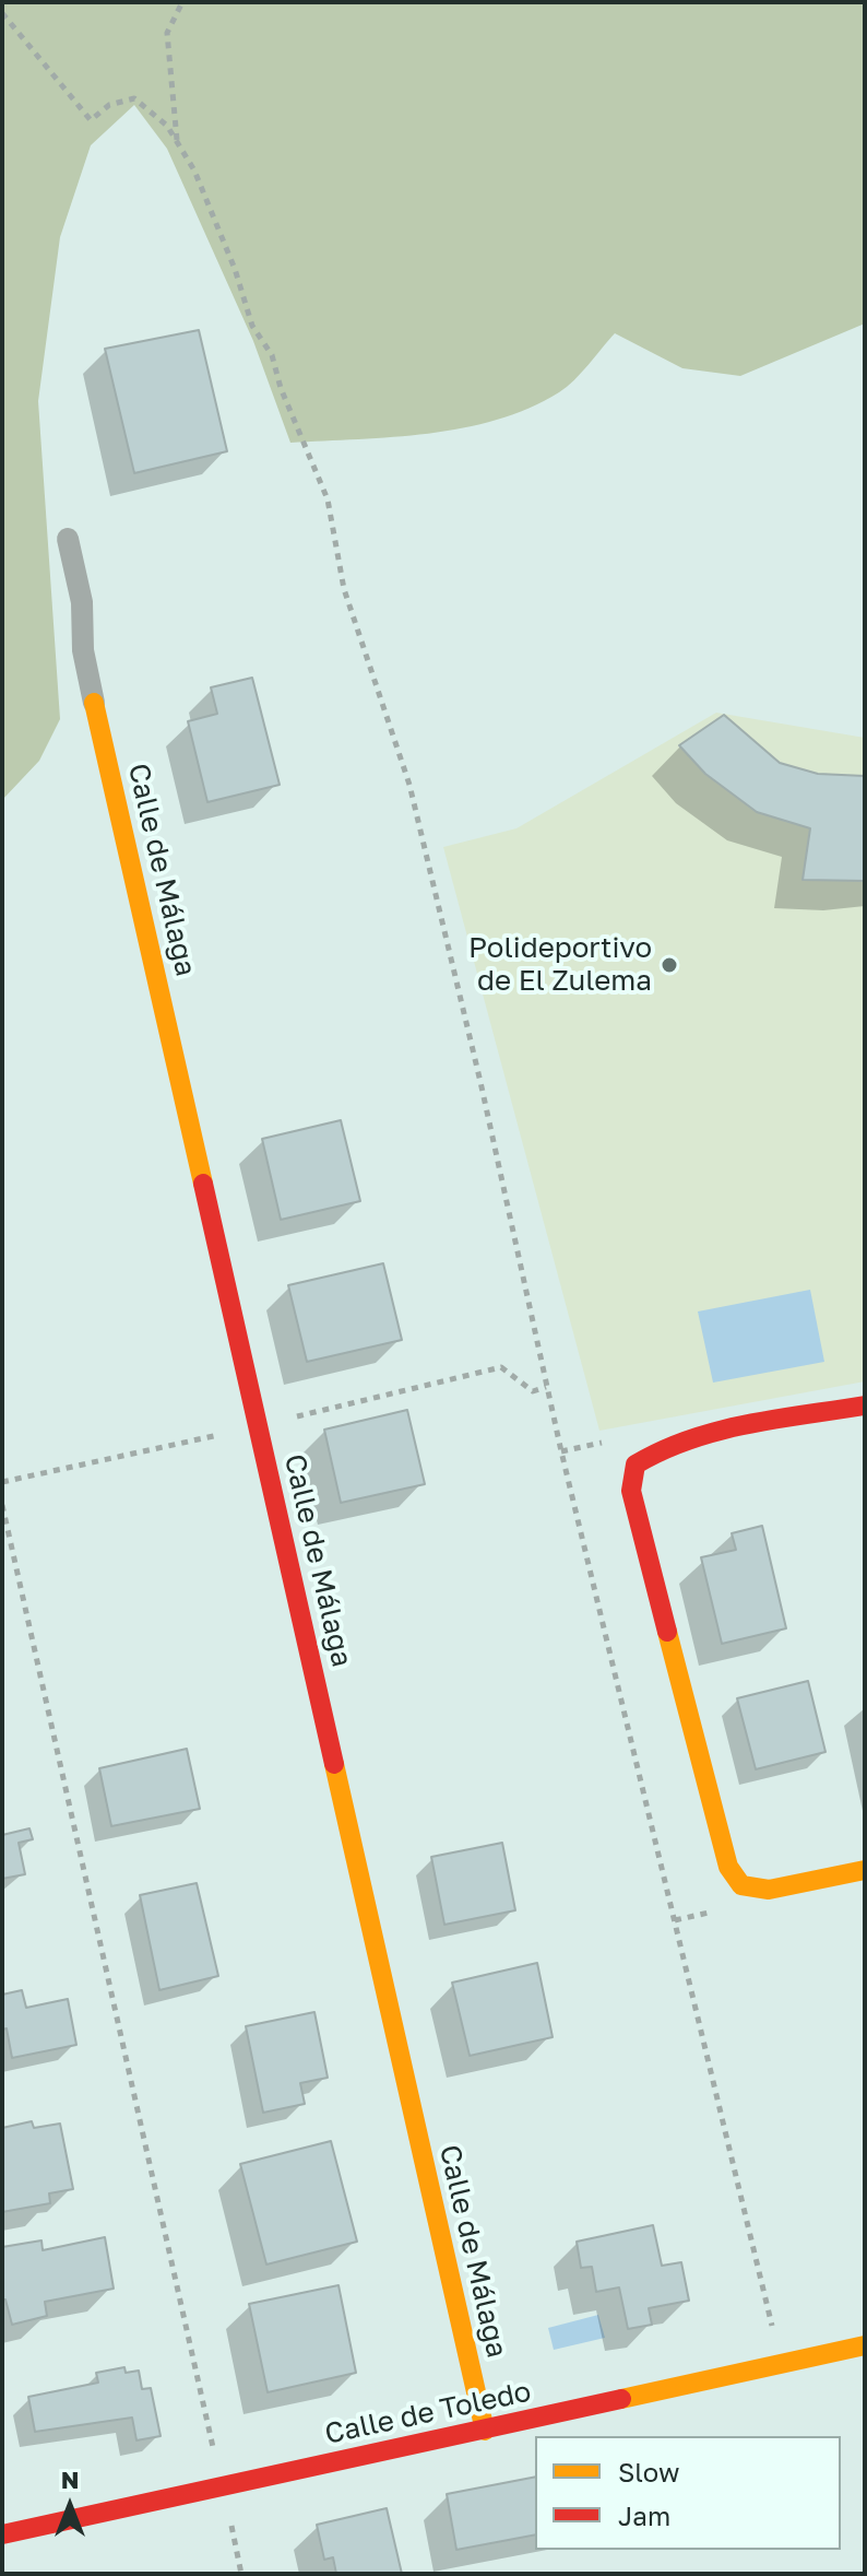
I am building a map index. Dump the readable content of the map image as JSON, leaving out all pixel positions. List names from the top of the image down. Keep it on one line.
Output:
{"streets":{"street":["Calle de Málaga","Calle de Toledo"]},"crossings":[["Calle de Málaga","Calle de Toledo"]],"places":["Polideportivo de El Zulema"],"legend":["Slow","Jam"],"north":"top"}
